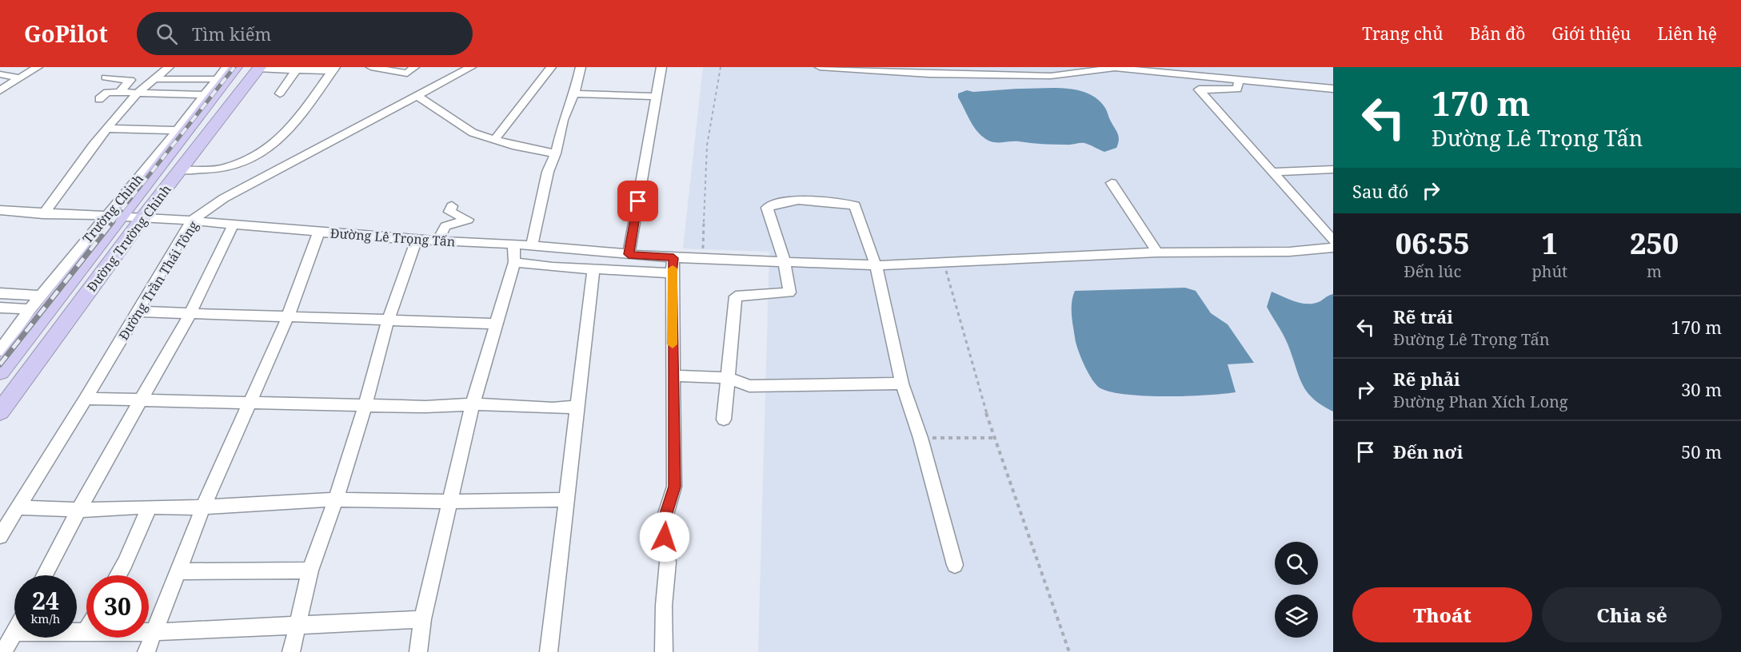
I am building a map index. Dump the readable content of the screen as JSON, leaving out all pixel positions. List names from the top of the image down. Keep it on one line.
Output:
{"streets":{"highway":["Đường Trường Chinh"],"street":["Trường Chinh","Đường Lê Trọng Tấn","Đường Trần Thái Tông"]},"crossings":[["Trường Chinh","Đường Lê Trọng Tấn"],["Trường Chinh","Đường Trường Chinh"],["Đường Lê Trọng Tấn","Đường Trường Chinh"],["Đường Lê Trọng Tấn","Đường Trần Thái Tông"]],"page":{"header":"GoPilot","search":"Tìm kiếm","nav":["Trang chủ","Bản đồ","Giới thiệu","Liên hệ"],"turn":["170 m","Đường Lê Trọng Tấn"],"then":"Sau đó","eta":["06:55","Đến lúc","1","phút","250","m"],"list":[{"name":"Rẽ trái","note":"Đường Lê Trọng Tấn","value":"170 m"},{"name":"Rẽ phải","note":"Đường Phan Xích Long","value":"30 m"},{"name":"Đến nơi","value":"50 m"}],"speed":"24 km/h","limit":"30","buttons":["Thoát","Chia sẻ"]}}
